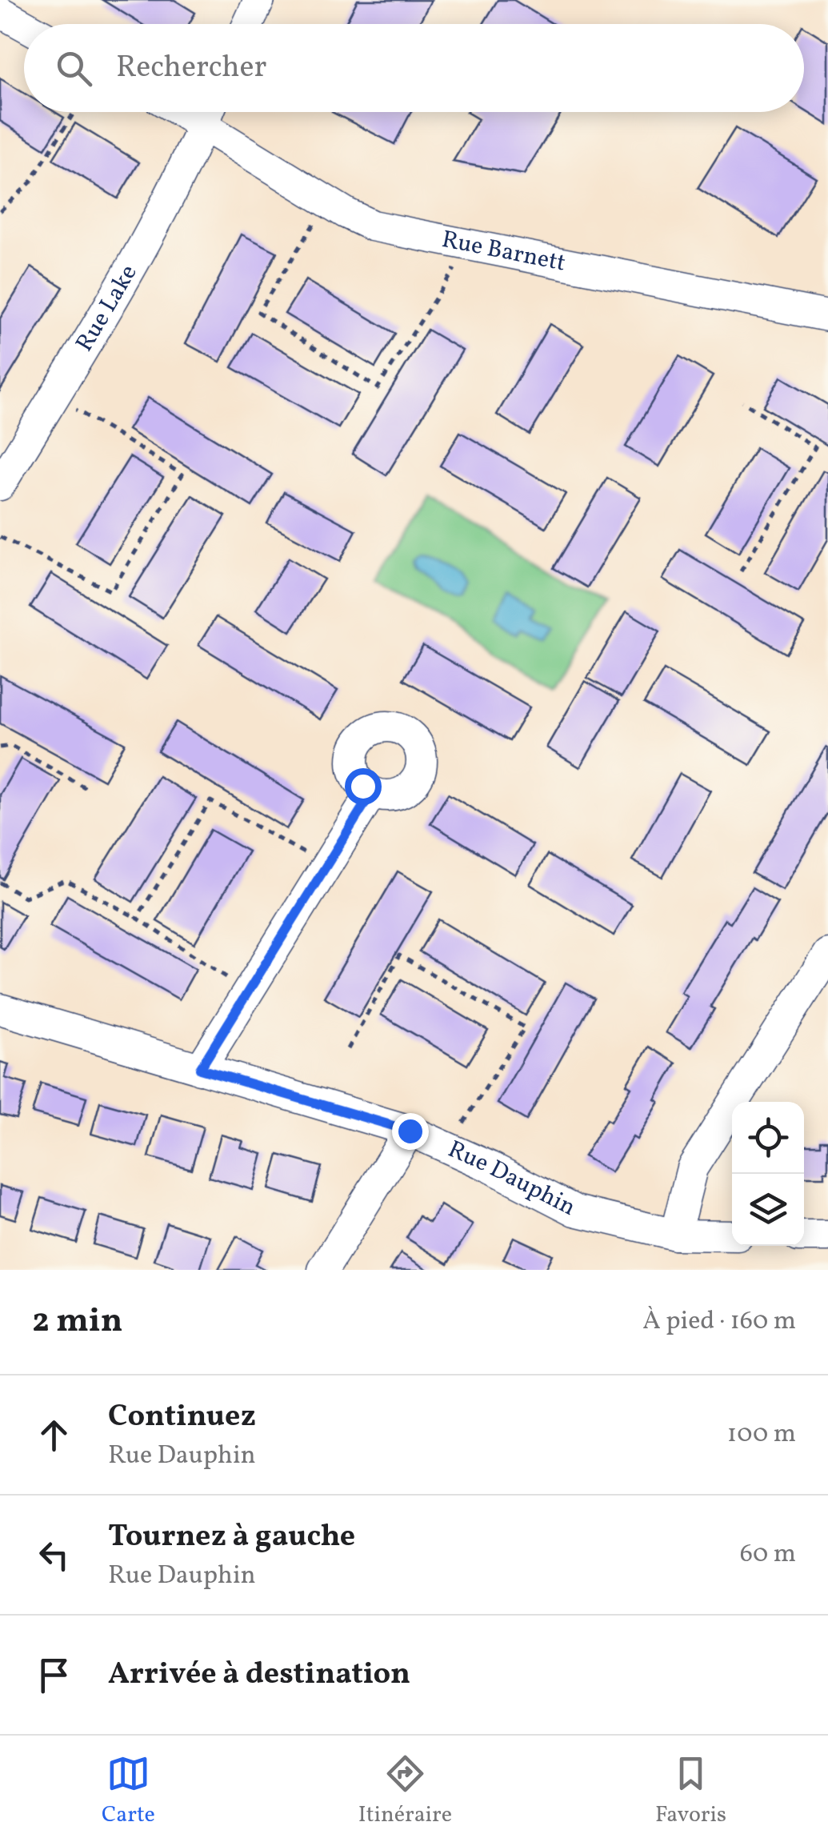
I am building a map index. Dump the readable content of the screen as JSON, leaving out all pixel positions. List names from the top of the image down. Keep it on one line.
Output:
{"streets":{"street":["Rue Barnett","Rue Lake","Rue Dauphin"]},"crossings":[["Rue Barnett","Rue Lake"]],"page":{"search":"Rechercher","heading":["2 min","À pied · 160 m"],"list":[["Continuez","Rue Dauphin","100 m"],["Tournez à gauche","Rue Dauphin","60 m"],"Arrivée à destination"],"nav":["Carte","Itinéraire","Favoris"]}}
